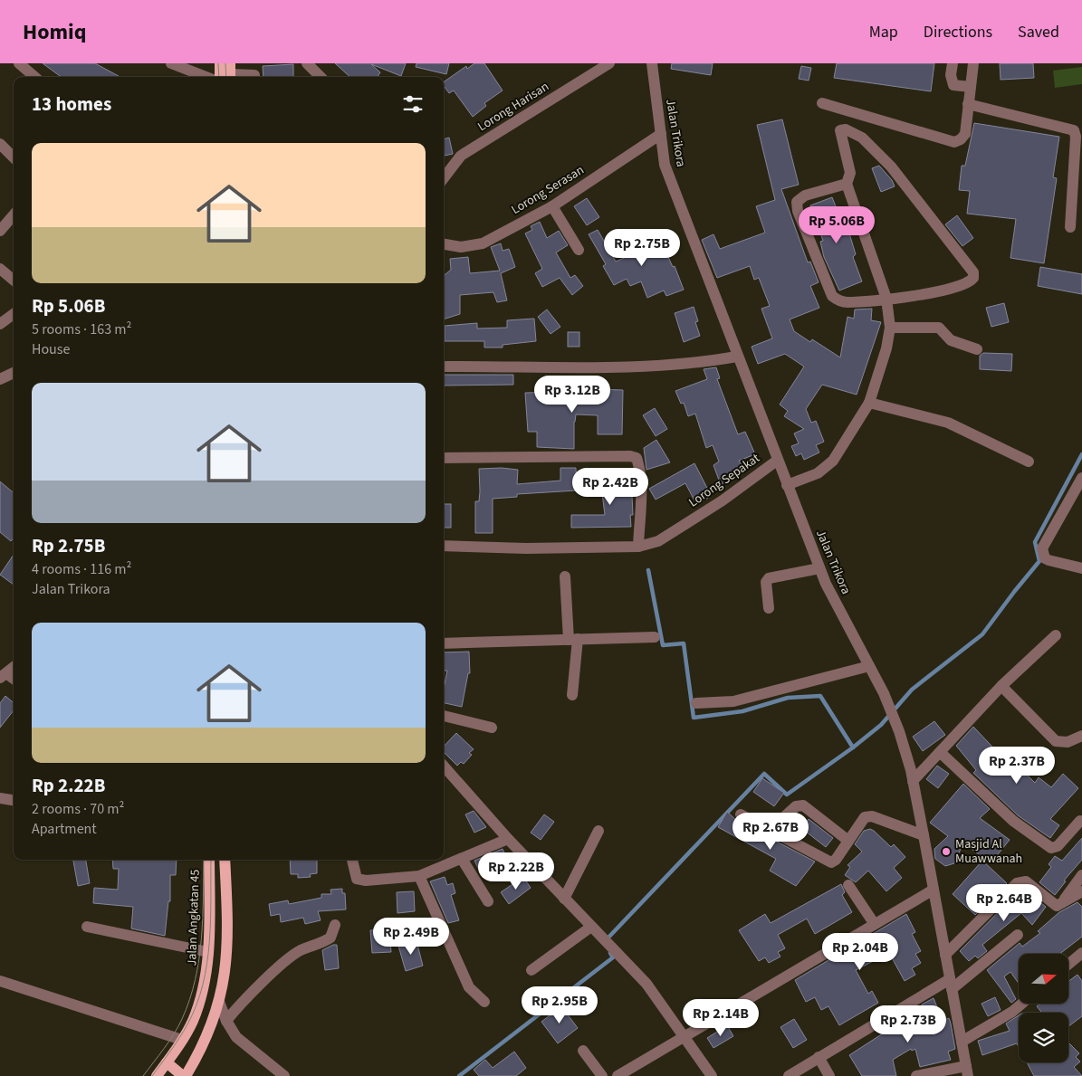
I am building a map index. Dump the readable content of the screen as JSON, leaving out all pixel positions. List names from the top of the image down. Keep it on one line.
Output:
{"streets":{"main road":["Jalan Angkatan 45"],"street":["Lorong Harisan","Jalan Trikora","Lorong Serasan","Lorong Sepakat"]},"crossings":[["Jalan Trikora","Lorong Serasan"],["Jalan Trikora","Lorong Sepakat"]],"places":["Masjid Al Muawwanah"],"north":"right","page":{"header":"Homiq","nav":["Map","Directions","Saved"],"heading":"13 homes","list":[{"name":"Rp 5.06B","note":"5 rooms · 163 m² · House"},{"name":"Rp 2.75B","note":"4 rooms · 116 m² · Jalan Trikora"},{"name":"Rp 2.22B","note":"2 rooms · 70 m² · Apartment"}],"price":["Rp 5.06B","Rp 2.75B","Rp 3.12B","Rp 2.42B","Rp 2.37B","Rp 2.67B","Rp 2.22B","Rp 2.64B","Rp 2.49B","Rp 2.04B","Rp 2.95B","Rp 2.14B","Rp 2.73B"]}}
